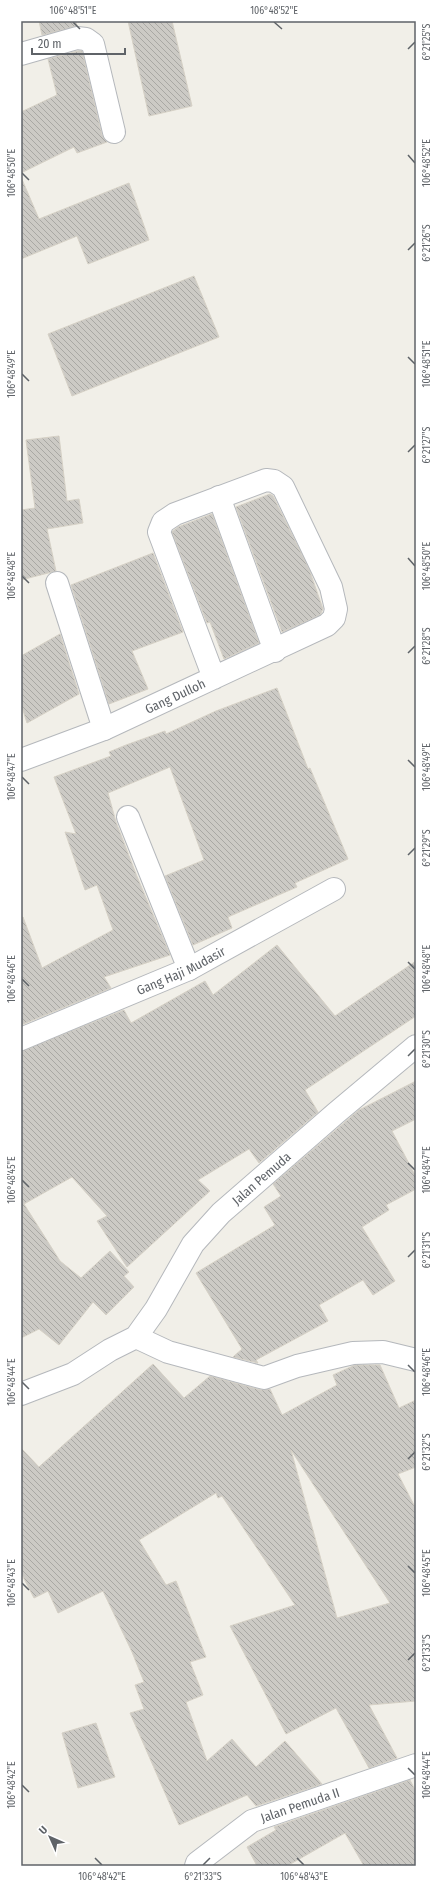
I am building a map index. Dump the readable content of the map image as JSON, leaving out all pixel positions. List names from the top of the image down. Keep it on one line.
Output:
{"streets":{"street":["Gang Dulloh","Gang Haji Mudasir","Jalan Pemuda","Jalan Pemuda II"]},"scale_bar":"20 m","north":"top left","coordinates":["106°48'51\"E","106°48'52\"E","6°21'25\"S","106°48'50\"E","6°21'26\"S","106°48'49\"E","6°21'27\"S","106°48'48\"E","6°21'28\"S","106°48'47\"E","6°21'29\"S","106°48'46\"E","6°21'30\"S","106°48'45\"E","6°21'31\"S","106°48'44\"E","6°21'32\"S","106°48'43\"E","6°21'33\"S","106°48'42\"E"]}
